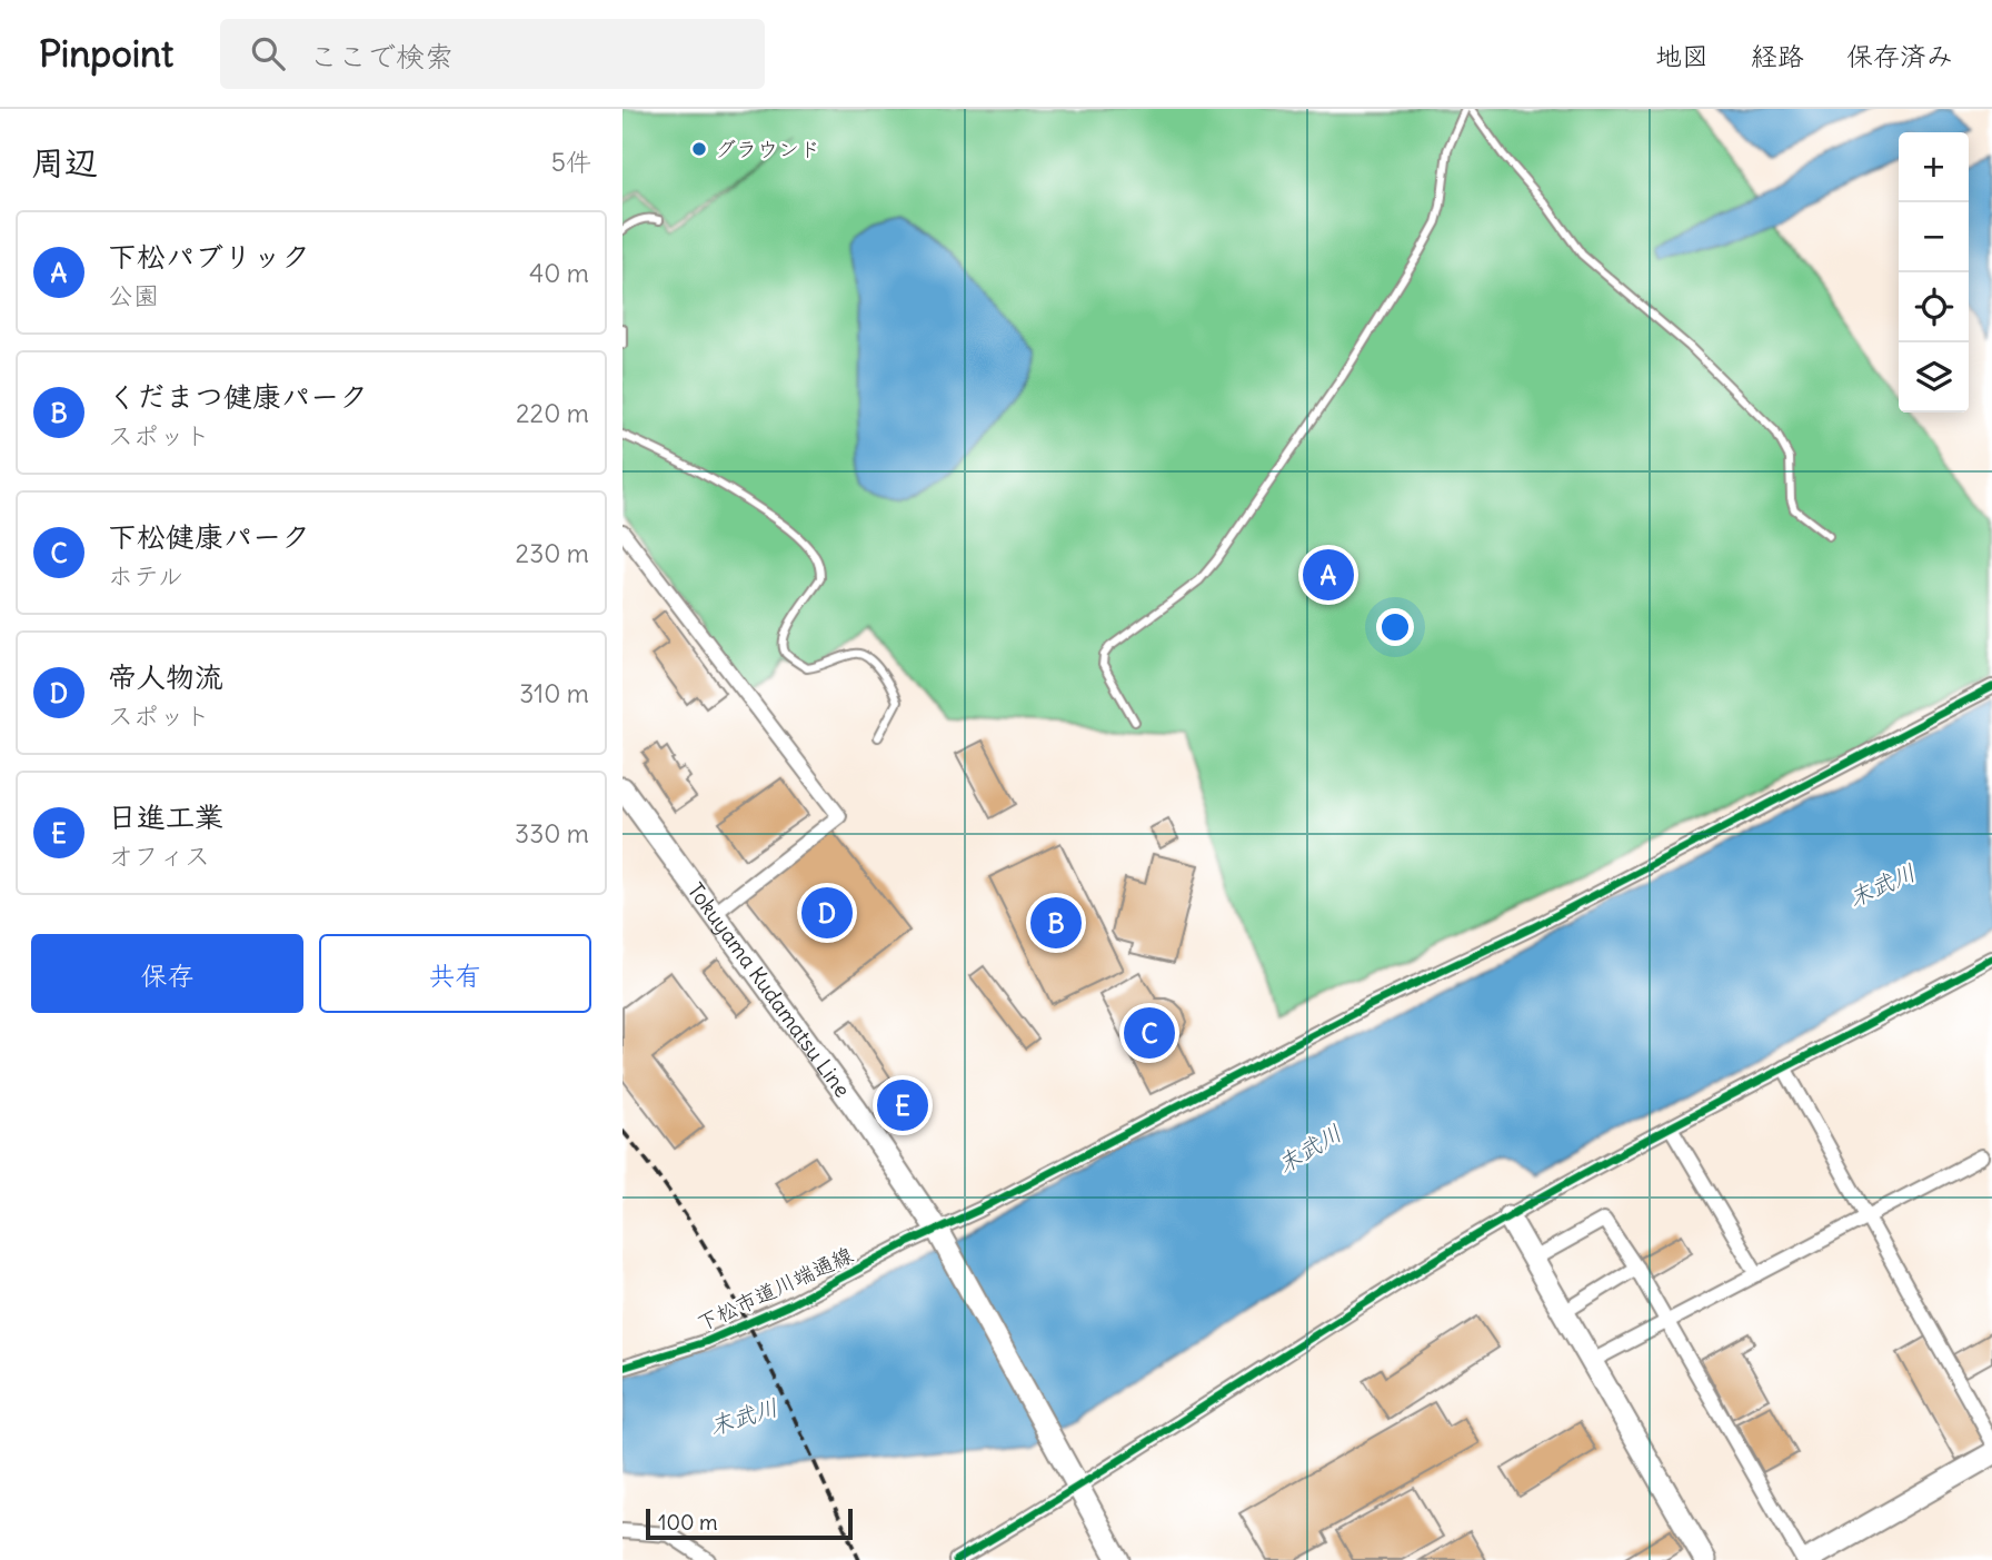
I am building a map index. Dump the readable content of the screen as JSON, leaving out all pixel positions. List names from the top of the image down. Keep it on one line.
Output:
{"streets":{"main road":["Tokuyama Kudamatsu Line"],"street":["下松市道川端通線"]},"crossings":[["Tokuyama Kudamatsu Line","下松市道川端通線"]],"water":["末武川"],"places":["グラウンド"],"scale_bar":"100 m","page":{"header":"Pinpoint","search":"ここで検索","nav":["地図","経路","保存済み"],"heading":["周辺","5件"],"map_buttons":["+","−"],"list":[{"mark":"A","name":"下松パブリック","note":"公園","value":"40 m"},{"mark":"B","name":"くだまつ健康パーク","note":"スポット","value":"220 m"},{"mark":"C","name":"下松健康パーク","note":"ホテル","value":"230 m"},{"mark":"D","name":"帝人物流","note":"スポット","value":"310 m"},{"mark":"E","name":"日進工業","note":"オフィス","value":"330 m"}],"pins":["A","D","B","C","E"],"buttons":["保存","共有"],"scale":"100 m"}}
